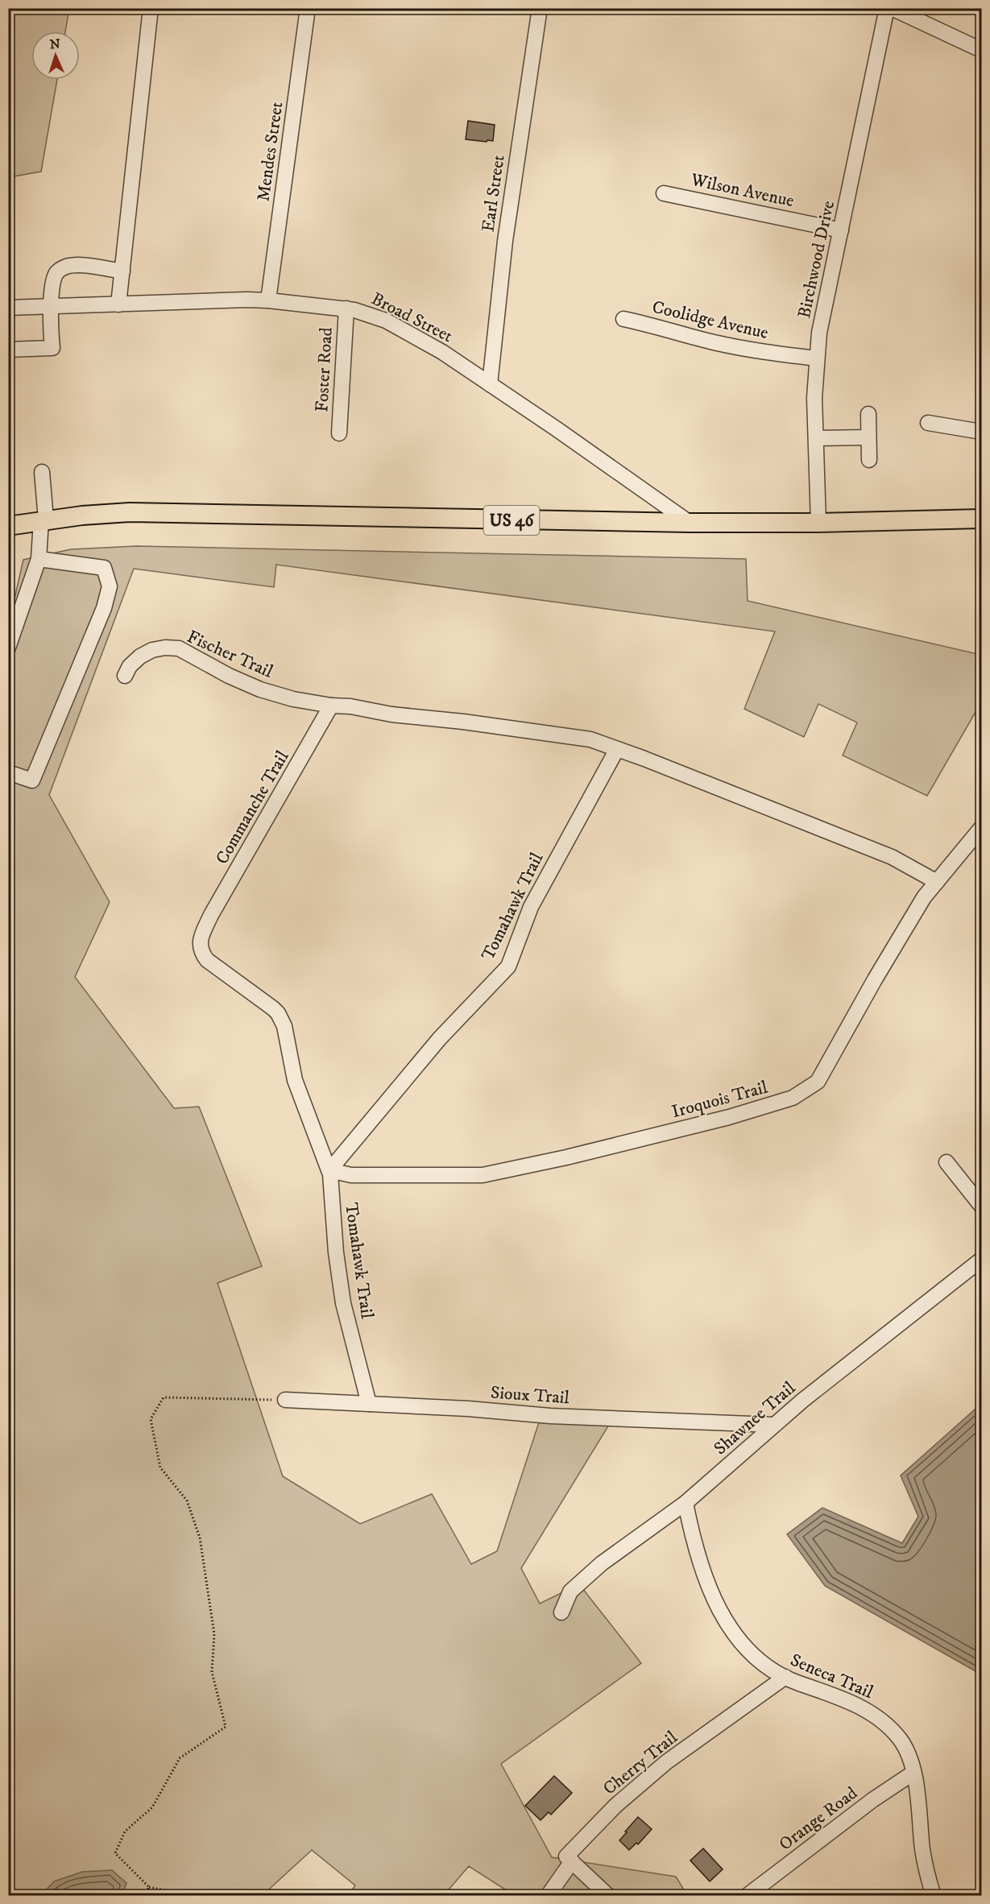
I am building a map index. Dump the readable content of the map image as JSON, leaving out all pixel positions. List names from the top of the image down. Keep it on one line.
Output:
{"streets":{"main road":["US 46"],"street":["Mendes Street","Wilson Avenue","Earl Street","Birchwood Drive","Broad Street","Coolidge Avenue","Foster Road","Fischer Trail","Commanche Trail","Tomahawk Trail","Iroquois Trail","Sioux Trail","Shawnee Trail","Seneca Trail","Cherry Trail","Orange Road"]},"crossings":[["Mendes Street","Broad Street"],["Wilson Avenue","Birchwood Drive"],["Earl Street","Broad Street"],["Birchwood Drive","Coolidge Avenue"],["Birchwood Drive","US 46"],["Broad Street","Foster Road"],["Broad Street","US 46"],["Fischer Trail","Commanche Trail"],["Commanche Trail","Tomahawk Trail"],["Commanche Trail","Iroquois Trail"],["Tomahawk Trail","Iroquois Trail"],["Tomahawk Trail","Sioux Trail"],["Sioux Trail","Shawnee Trail"],["Shawnee Trail","Seneca Trail"],["Seneca Trail","Cherry Trail"],["Seneca Trail","Orange Road"]],"north":"top"}
